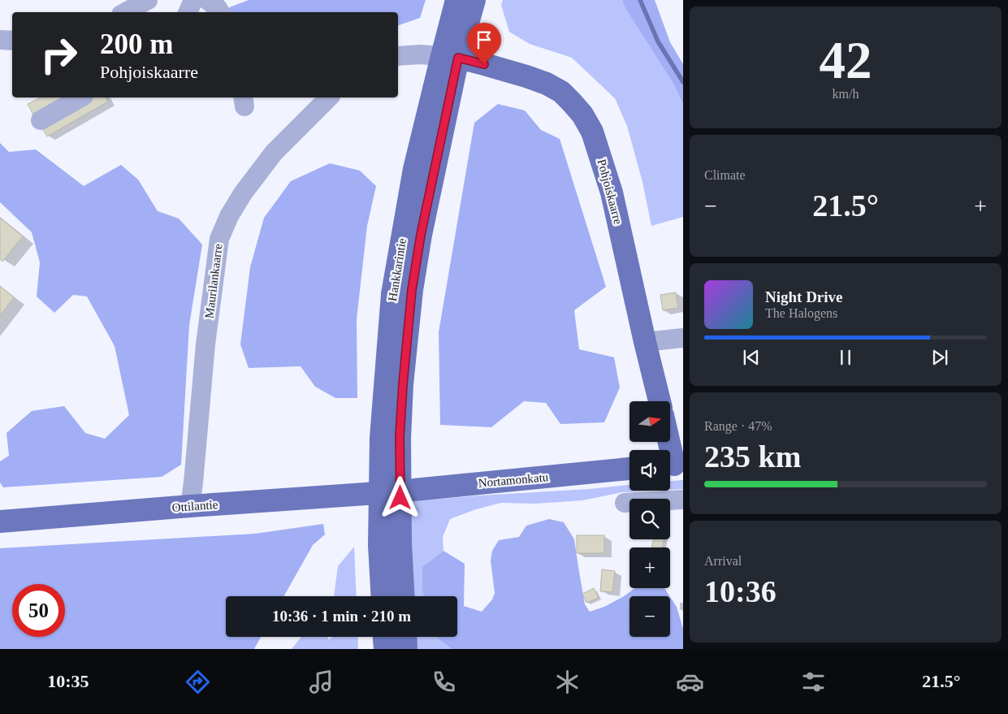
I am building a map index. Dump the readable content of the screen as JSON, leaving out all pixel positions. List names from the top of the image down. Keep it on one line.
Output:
{"streets":{"main road":["Pohjoiskaarre","Hankkarintie","Nortamonkatu","Ottilantie"],"street":["Maurilankaarre"]},"crossings":[["Pohjoiskaarre","Hankkarintie"],["Maurilankaarre","Ottilantie"],["Nortamonkatu","Ottilantie"]],"north":"right","page":{"tile":[["42","km/h"],"Climate",["Range · 47%","235 km"],["Arrival","10:36"]],"turn":["200 m","Pohjoiskaarre"],"heat":["−","21.5°","+"],"song":["Night Drive","The Halogens"],"map_buttons":["+","−"],"limit":"50","trip":"10:36 · 1 min · 210 m","tabs":["10:35","21.5°"]}}
